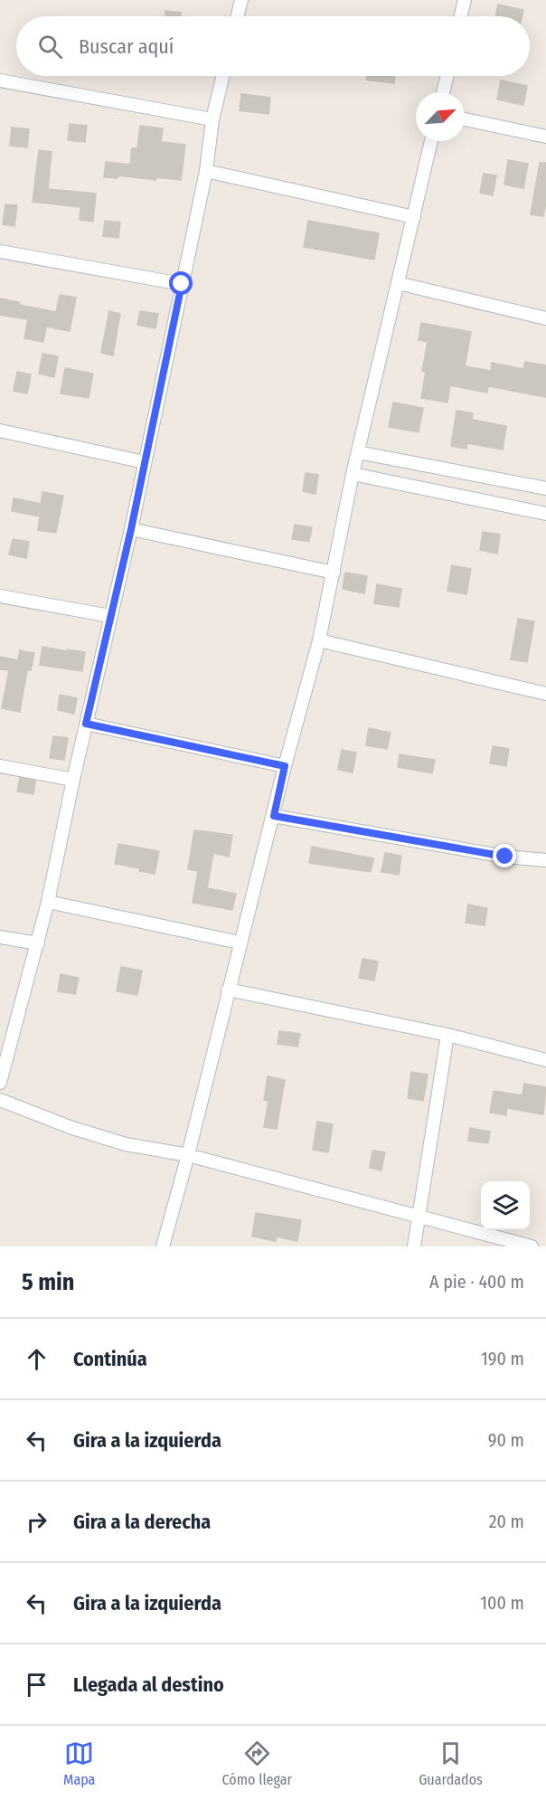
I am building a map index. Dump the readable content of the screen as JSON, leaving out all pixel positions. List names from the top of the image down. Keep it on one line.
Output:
{"north":"top right","page":{"search":"Buscar aquí","heading":["5 min","A pie · 400 m"],"list":[["Continúa","190 m"],["Gira a la izquierda","90 m"],["Gira a la derecha","20 m"],["Gira a la izquierda","100 m"],"Llegada al destino"],"nav":["Mapa","Cómo llegar","Guardados"]}}
